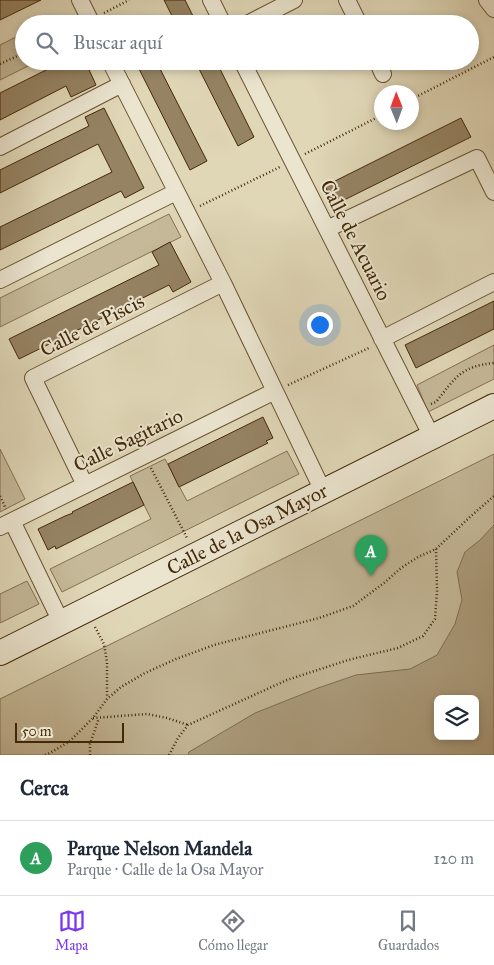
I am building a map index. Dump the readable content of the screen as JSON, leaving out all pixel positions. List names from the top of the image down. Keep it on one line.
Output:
{"streets":{"street":["Calle de Acuario","Calle de Piscis","Calle Sagitario","Calle de la Osa Mayor"]},"crossings":[["Calle de Acuario","Calle de la Osa Mayor"],["Calle de Piscis","Calle Sagitario"]],"scale_bar":"50 m","north":"top","page":{"search":"Buscar aquí","pins":"A","scale":"50 m","heading":"Cerca","list":[{"mark":"A","name":"Parque Nelson Mandela","note":"Parque · Calle de la Osa Mayor","value":"120 m"}],"nav":["Mapa","Cómo llegar","Guardados"]}}
